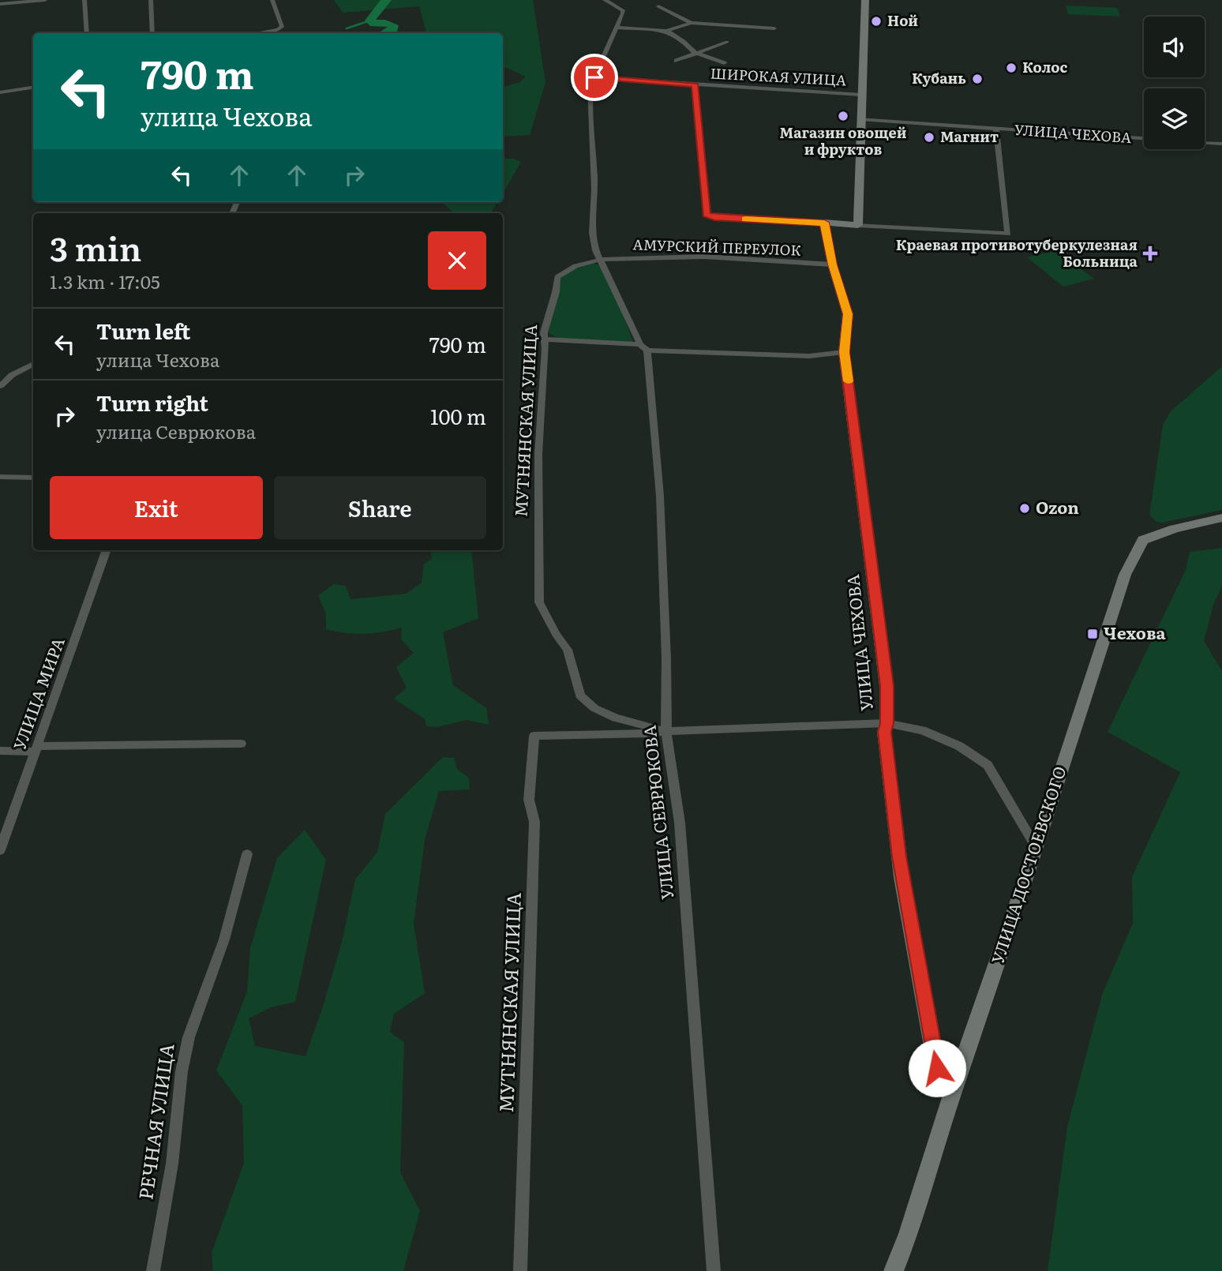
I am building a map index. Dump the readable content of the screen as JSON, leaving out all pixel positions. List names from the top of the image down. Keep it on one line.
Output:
{"streets":{"street":["ШИРОКАЯ УЛИЦА","УЛИЦА ЧЕХОВА","АМУРСКИЙ ПЕРЕУЛОК","МУТНЯНСКАЯ УЛИЦА","УЛИЦА МИРА","УЛИЦА СЕВРЮКОВА","УЛИЦА ДОСТОЕВСКОГО","РЕЧНАЯ УЛИЦА"]},"crossings":[["УЛИЦА ЧЕХОВА","АМУРСКИЙ ПЕРЕУЛОК"],["УЛИЦА ЧЕХОВА","УЛИЦА ДОСТОЕВСКОГО"],["АМУРСКИЙ ПЕРЕУЛОК","МУТНЯНСКАЯ УЛИЦА"],["МУТНЯНСКАЯ УЛИЦА","УЛИЦА СЕВРЮКОВА"]],"places":{"other":["Ной","Колос","Кубань","Магазин овощей и фруктов","Магнит","Ozon"],"health":["Краевая противотуберкулезная Больница"],"transit":["Чехова"]},"page":{"turn":["790 m","улица Чехова"],"heading":["3 min","1.3 km · 17:05"],"list":[{"name":"Turn left","note":"улица Чехова","value":"790 m"},{"name":"Turn right","note":"улица Севрюкова","value":"100 m"}],"buttons":["Exit","Share"]}}
